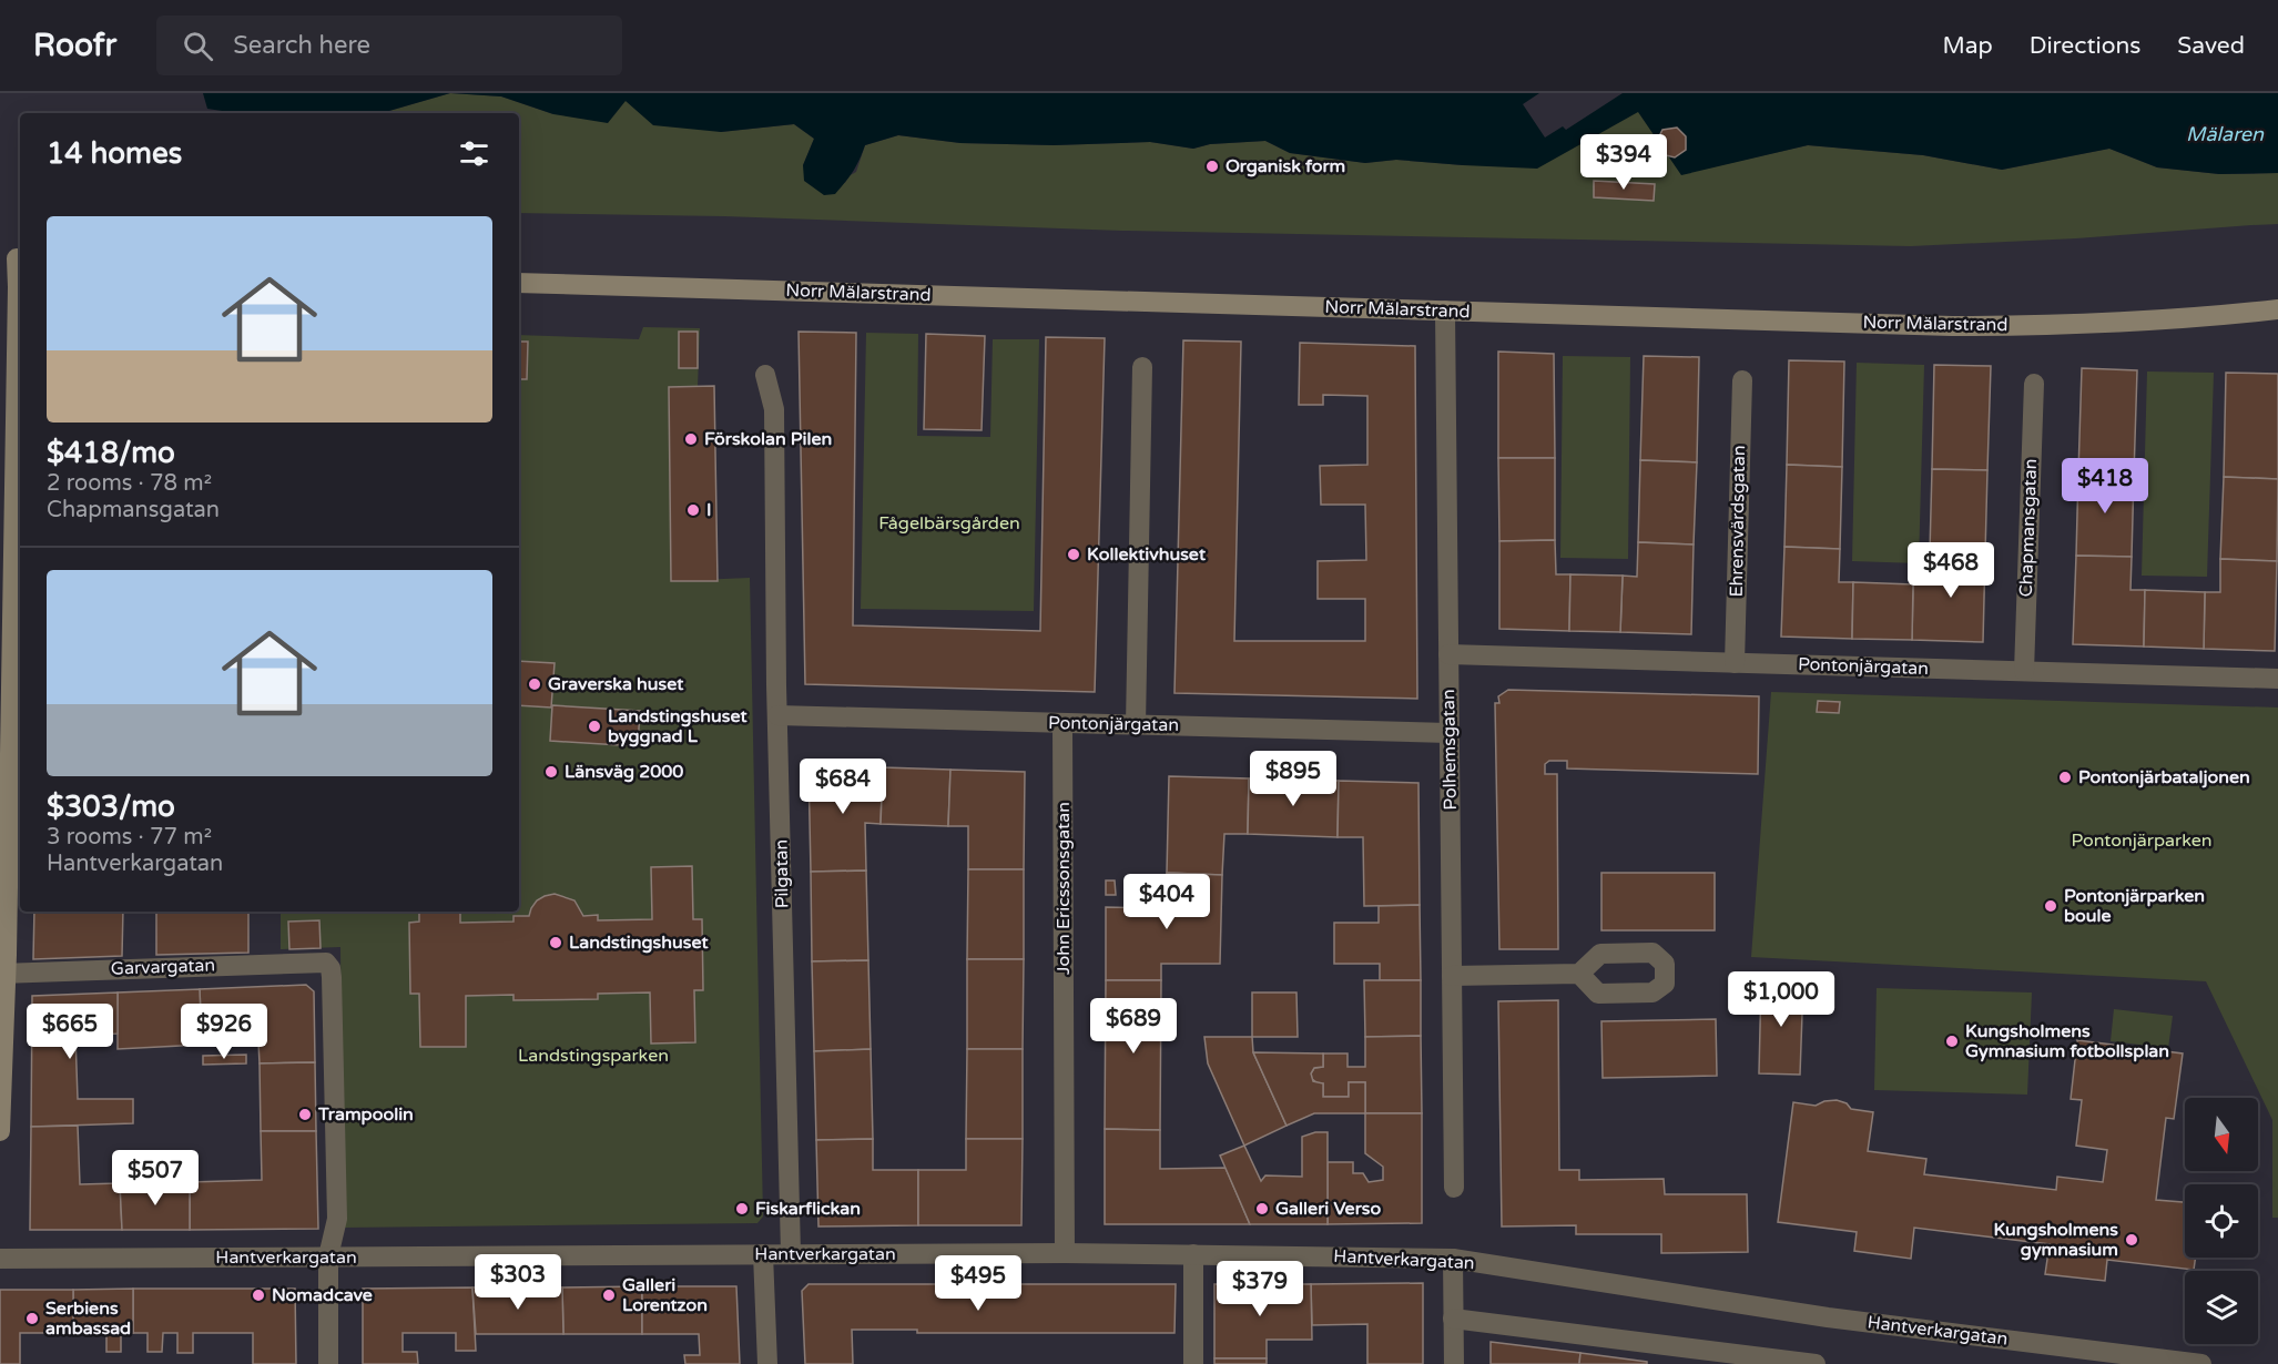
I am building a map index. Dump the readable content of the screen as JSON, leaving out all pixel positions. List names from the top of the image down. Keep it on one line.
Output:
{"streets":{"street":["Norr Mälarstrand","Ehrensvärdsgatan","Chapmansgatan","Pontonjärgatan","Polhemsgatan","Pilgatan","John Ericssonsgatan","Garvargatan","Hantverkargatan"]},"crossings":[["Norr Mälarstrand","Polhemsgatan"],["Ehrensvärdsgatan","Pontonjärgatan"],["Chapmansgatan","Pontonjärgatan"],["Pontonjärgatan","Polhemsgatan"],["Pontonjärgatan","Pilgatan"],["Pontonjärgatan","John Ericssonsgatan"],["Pilgatan","Hantverkargatan"],["John Ericssonsgatan","Hantverkargatan"],["Garvargatan","Hantverkargatan"]],"water":["Mälaren"],"parks":["Fågelbärsgården","Pontonjärparken","Landstingsparken"],"places":["Organisk form","Förskolan Pilen","I","Kollektivhuset","Graverska huset","Landstingshuset byggnad L","Länsväg 2000","Pontonjärbataljonen","Pontonjärparken boule","Landstingshuset","Kungsholmens Gymnasium fotbollsplan","Trampoolin","Fiskarflickan","Galleri Verso","Kungsholmens gymnasium","Nomadcave","Galleri Lorentzon","Serbiens ambassad"],"north":"bottom","page":{"header":"Roofr","search":"Search here","nav":["Map","Directions","Saved"],"heading":"14 homes","price":["$394","$418","$468","$895","$684","$404","$1,000","$689","$665","$926","$507","$303","$495","$379"],"list":[{"name":"$418/mo","note":"2 rooms · 78 m² · Chapmansgatan"},{"name":"$303/mo","note":"3 rooms · 77 m² · Hantverkargatan"}]}}
